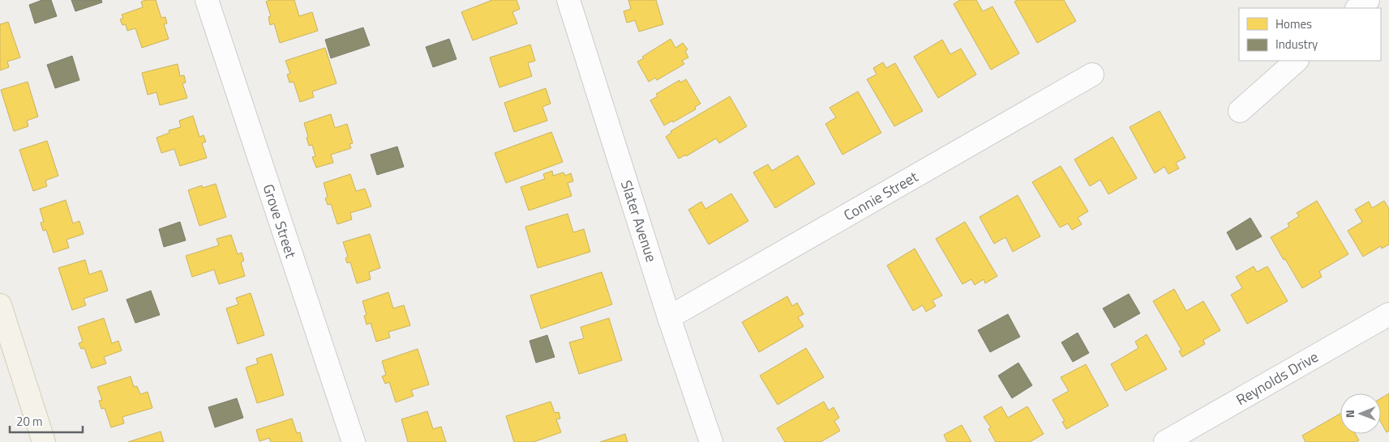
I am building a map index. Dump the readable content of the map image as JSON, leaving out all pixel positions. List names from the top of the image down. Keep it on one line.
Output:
{"streets":{"street":["Connie Street","Grove Street","Slater Avenue","Reynolds Drive"]},"crossings":[["Connie Street","Slater Avenue"]],"legend":["Homes","Industry"],"scale_bar":"20 m","north":"left"}
